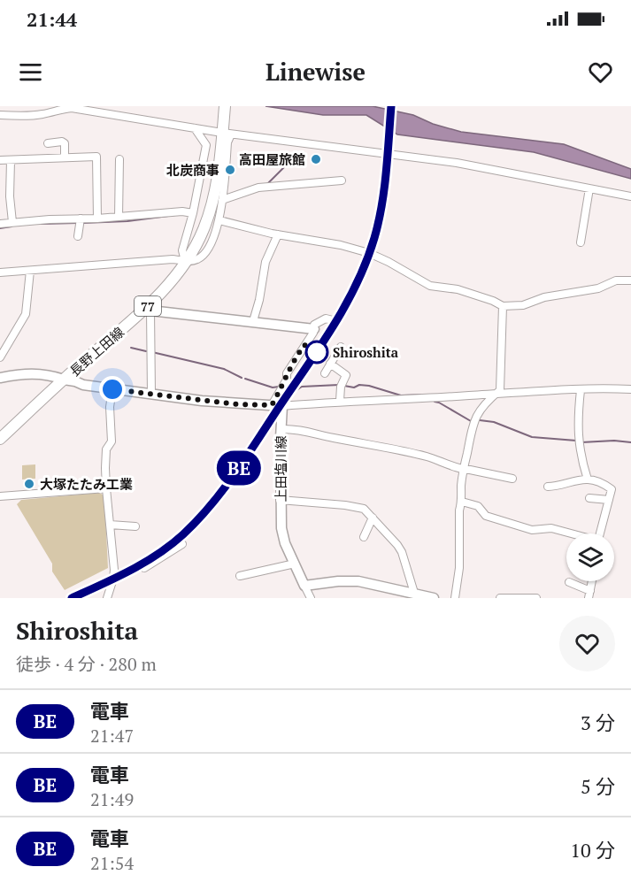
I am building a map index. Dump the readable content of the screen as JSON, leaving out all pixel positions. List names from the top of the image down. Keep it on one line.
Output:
{"streets":{"main road":["77","長野上田線","上田塩川線"]},"places":["高田屋旅館","北炭商事","Shiroshita","大塚たたみ工業"],"page":{"status":"21:44","header":"Linewise","on_map":"BE","heading":["Shiroshita","徒歩 · 4 分 · 280 m"],"list":[{"mark":"BE","name":"電車","note":"21:47","value":"3 分"},{"mark":"BE","name":"電車","note":"21:49","value":"5 分"},{"mark":"BE","name":"電車","note":"21:54","value":"10 分"}]}}
